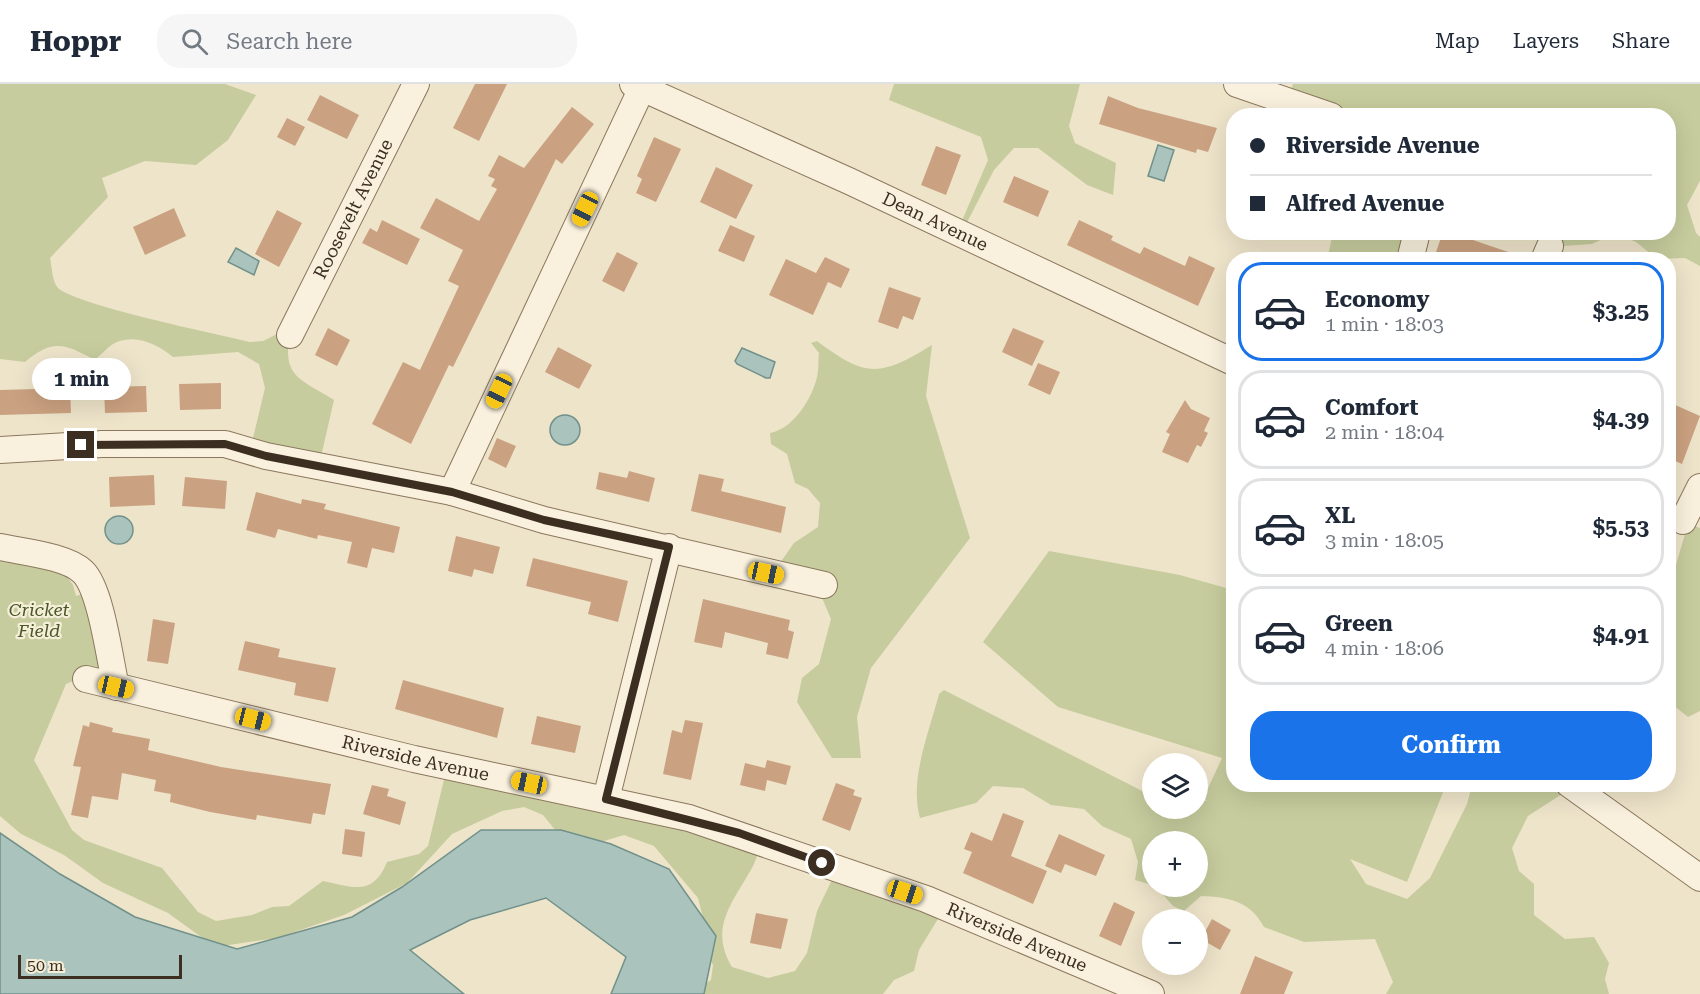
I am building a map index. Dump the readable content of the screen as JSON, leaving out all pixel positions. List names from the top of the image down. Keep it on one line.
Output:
{"streets":{"street":["Roosevelt Avenue","Dean Avenue","Riverside Avenue"]},"parks":["Cricket Field"],"scale_bar":"50 m","page":{"header":"Hoppr","search":"Search here","nav":["Map","Layers","Share"],"banner":["Riverside Avenue","Alfred Avenue"],"list":[{"name":"Economy","note":"1 min · 18:03","value":"$3.25"},{"name":"Comfort","note":"2 min · 18:04","value":"$4.39"},{"name":"XL","note":"3 min · 18:05","value":"$5.53"},{"name":"Green","note":"4 min · 18:06","value":"$4.91"}],"bubble":"1 min","buttons":"Confirm","map_buttons":["+","−"],"scale":"50 m"}}
